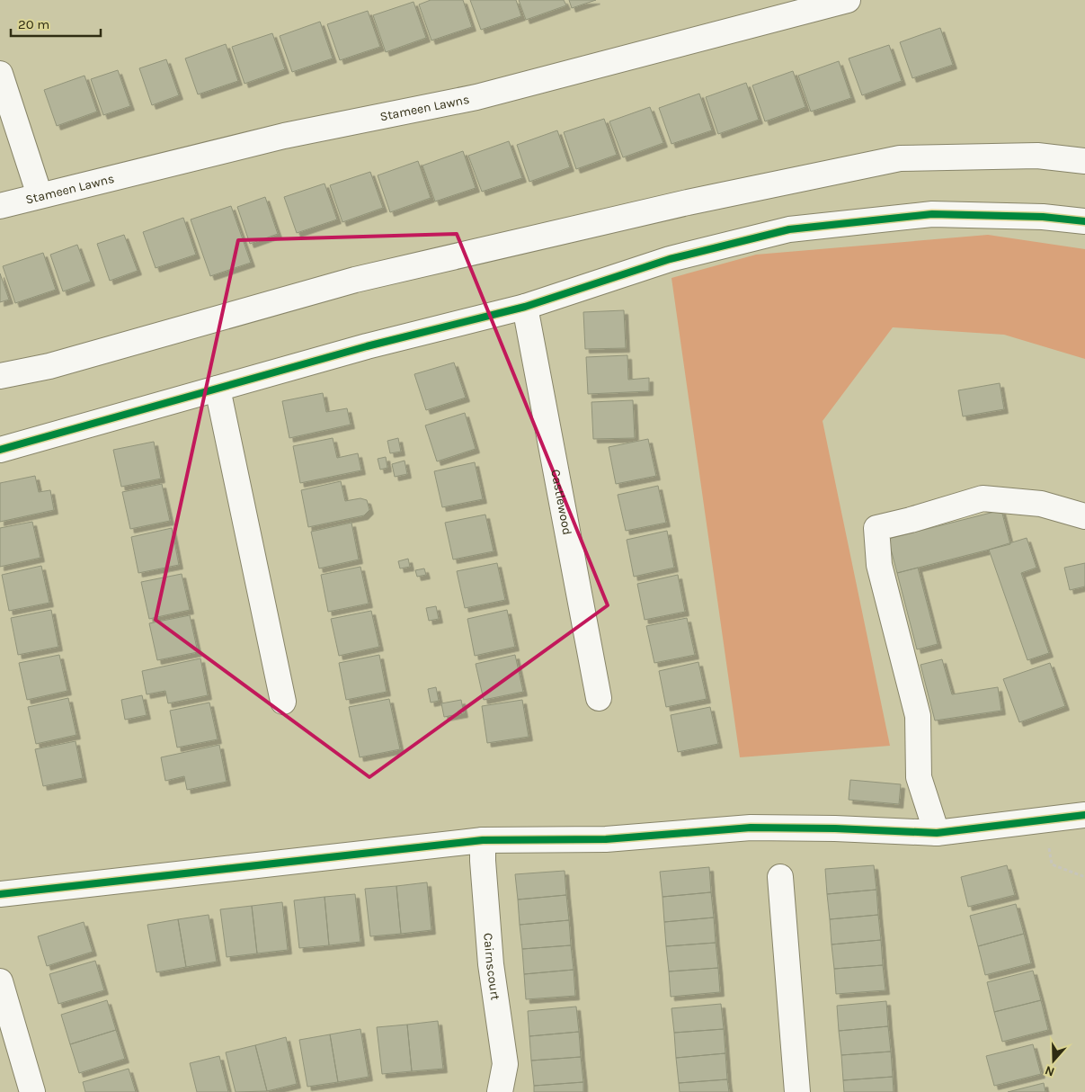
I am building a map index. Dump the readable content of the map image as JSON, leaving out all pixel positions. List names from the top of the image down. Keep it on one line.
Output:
{"streets":{"street":["Stameen Lawns","Castlewood","Cairnscourt"]},"scale_bar":"20 m","north":"bottom"}
